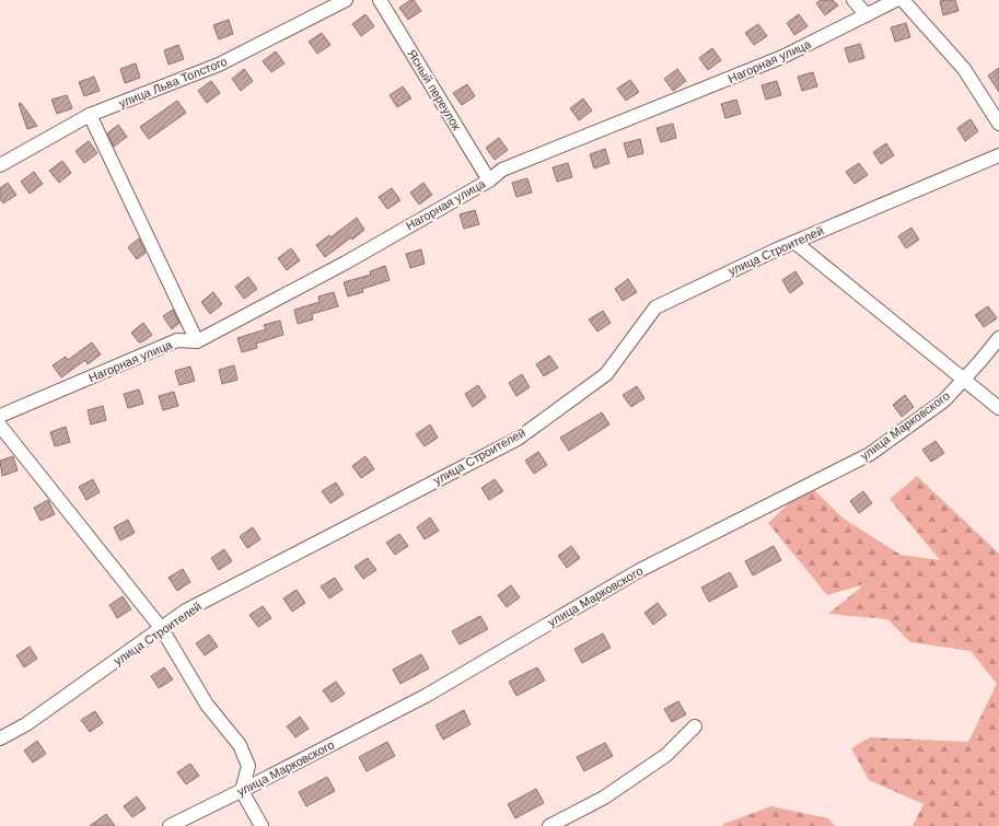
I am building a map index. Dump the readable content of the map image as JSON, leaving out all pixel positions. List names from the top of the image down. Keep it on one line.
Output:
{"streets":{"lane":["Нагорная улица","улица Льва Толстого","Ясный переулок","улица Строителей","улица Марковского"]},"crossings":[["Нагорная улица","Ясный переулок"]]}
